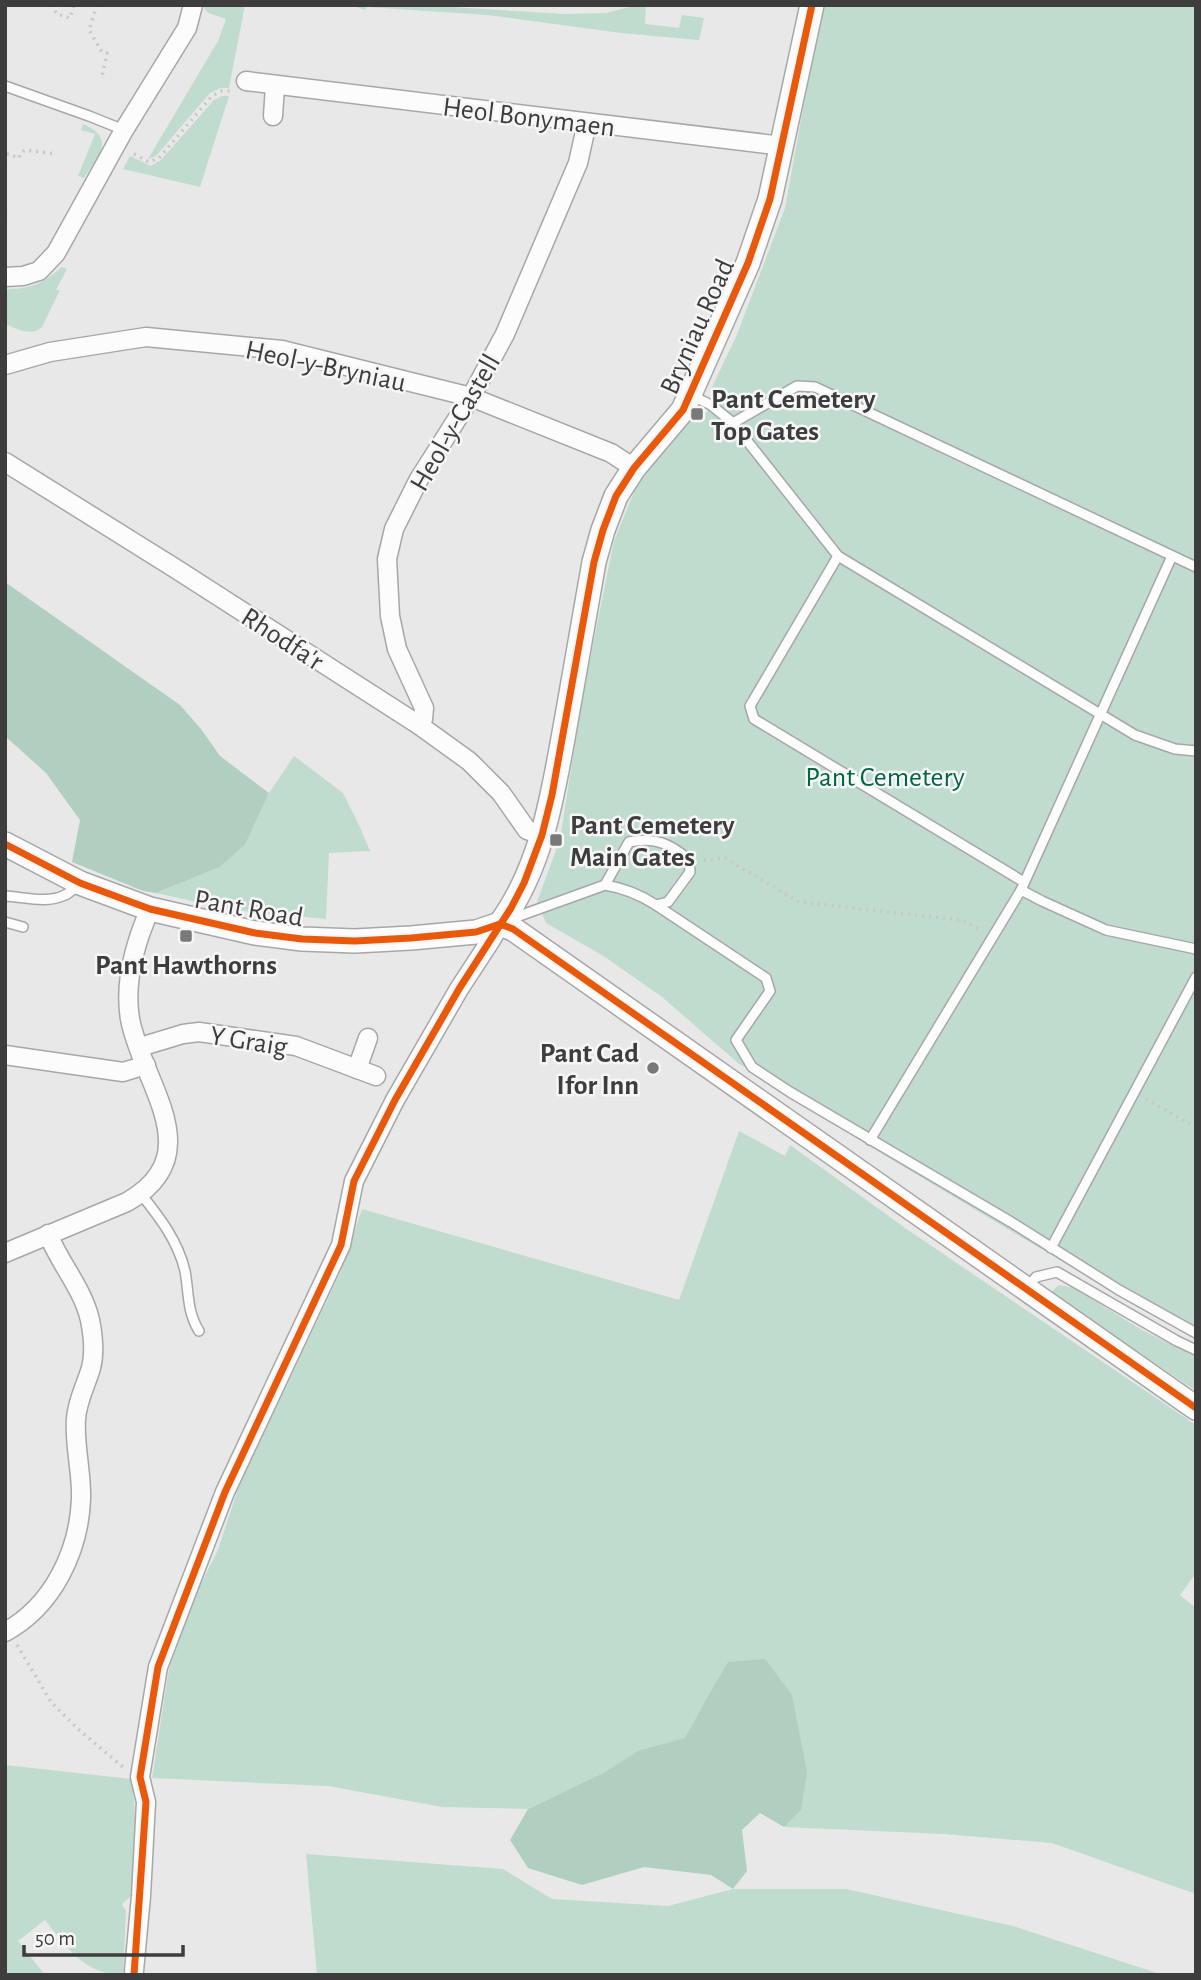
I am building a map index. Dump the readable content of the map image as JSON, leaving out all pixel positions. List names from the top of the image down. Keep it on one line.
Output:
{"streets":{"street":["Heol Bonymaen","Bryniau Road","Heol-y-Bryniau","Heol-y-Castell","Rhodfa'r","Pant Road","Y Graig"]},"crossings":[["Heol Bonymaen","Bryniau Road"],["Heol Bonymaen","Heol-y-Castell"],["Bryniau Road","Heol-y-Bryniau"],["Bryniau Road","Rhodfa'r"],["Bryniau Road","Pant Road"],["Heol-y-Bryniau","Heol-y-Castell"],["Heol-y-Castell","Rhodfa'r"]],"parks":["Pant Cemetery"],"places":{"transit":["Pant Cemetery Top Gates","Pant Cemetery Main Gates","Pant Hawthorns"],"other":["Pant Cad Ifor Inn"]},"scale_bar":"50 m"}
